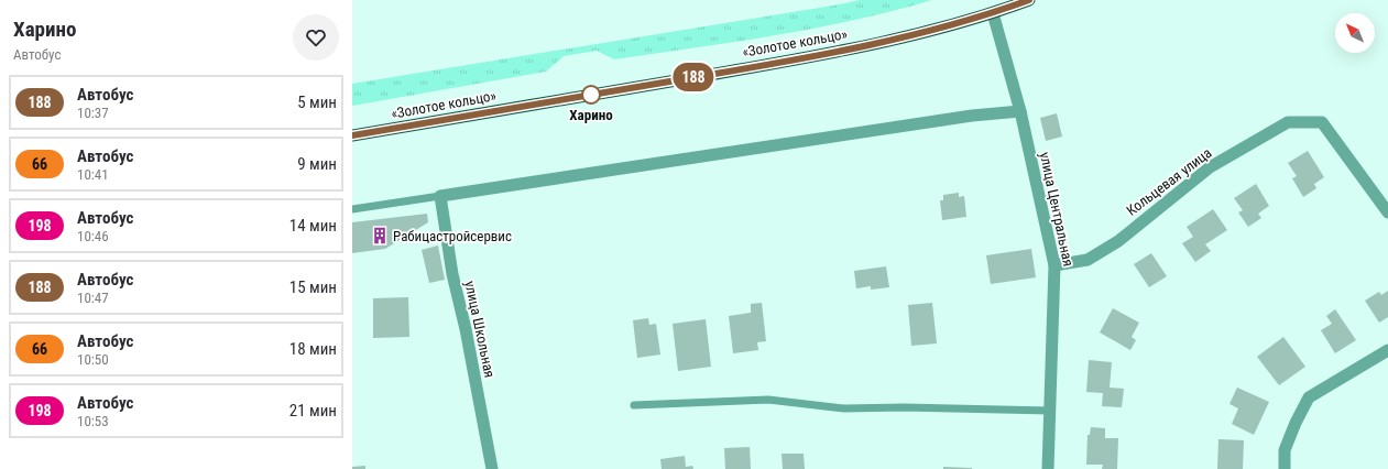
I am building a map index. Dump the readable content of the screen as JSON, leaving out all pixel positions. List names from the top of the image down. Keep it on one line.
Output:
{"streets":{"highway":["«Золотое кольцо»"],"street":["Кольцевая улица","улица Центральная","улица Школьная"]},"crossings":[["«Золотое кольцо»","улица Центральная"],["Кольцевая улица","улица Центральная"]],"places":{"other":["Харино"],"building":["Рабицастройсервис"]},"lines":["bus line 188"],"north":"top left","page":{"heading":["Харино","Автобус"],"on_map":"188","list":[{"mark":"188","name":"Автобус","note":"10:37","value":"5 мин"},{"mark":"66","name":"Автобус","note":"10:41","value":"9 мин"},{"mark":"198","name":"Автобус","note":"10:46","value":"14 мин"},{"mark":"188","name":"Автобус","note":"10:47","value":"15 мин"},{"mark":"66","name":"Автобус","note":"10:50","value":"18 мин"},{"mark":"198","name":"Автобус","note":"10:53","value":"21 мин"}]}}
